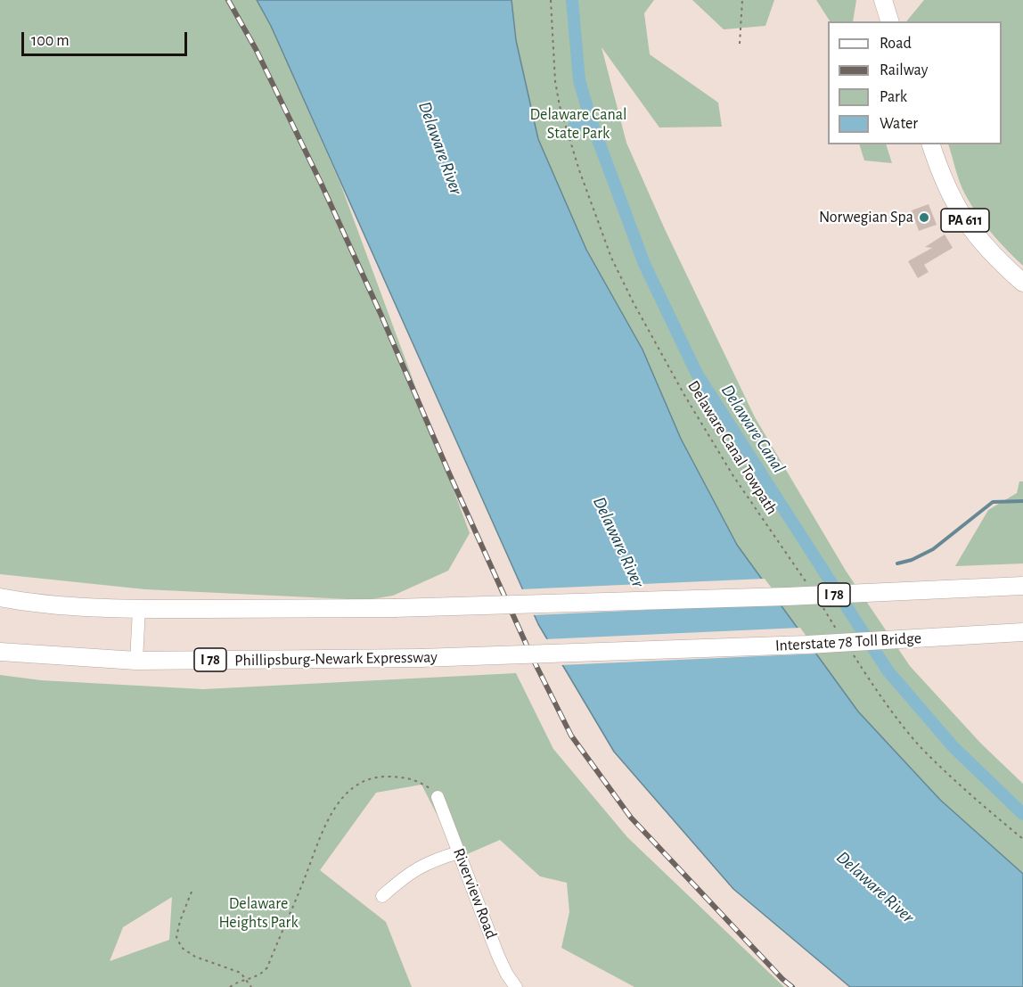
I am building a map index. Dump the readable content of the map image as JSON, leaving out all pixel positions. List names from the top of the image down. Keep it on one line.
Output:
{"streets":{"highway":["PA 611","I 78","Interstate 78 Toll Bridge","Phillipsburg-Newark Expressway"],"street":["Riverview Road"],"path":["Delaware Canal Towpath"]},"crossings":[["Interstate 78 Toll Bridge","Phillipsburg-Newark Expressway"]],"water":["Delaware River","Delaware Canal"],"parks":["Delaware Canal State Park","Delaware Heights Park"],"places":["Norwegian Spa"],"legend":["Road","Railway","Park","Water"],"scale_bar":"100 m"}
